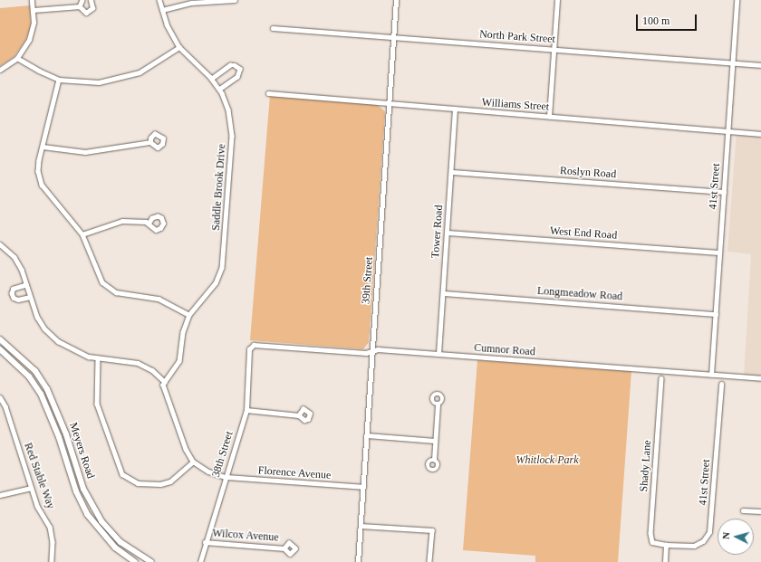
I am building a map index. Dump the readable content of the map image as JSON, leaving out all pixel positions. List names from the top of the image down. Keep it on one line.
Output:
{"streets":{"street":["North Park Street","Williams Street","Roslyn Road","41st Street","Saddle Brook Drive","Tower Road","West End Road","39th Street","Longmeadow Road","Cumnor Road","Meyers Road","38th Street","Shady Lane","Florence Avenue","Red Stable Way","Wilcox Avenue"]},"crossings":[["North Park Street","41st Street"],["North Park Street","39th Street"],["Williams Street","41st Street"],["Williams Street","Tower Road"],["Williams Street","39th Street"],["Roslyn Road","41st Street"],["Roslyn Road","Tower Road"],["41st Street","West End Road"],["41st Street","Longmeadow Road"],["41st Street","Cumnor Road"],["41st Street","Shady Lane"],["Tower Road","West End Road"],["Tower Road","Longmeadow Road"],["Tower Road","Cumnor Road"],["39th Street","Cumnor Road"],["39th Street","Florence Avenue"],["Cumnor Road","38th Street"],["38th Street","Florence Avenue"],["38th Street","Wilcox Avenue"]],"parks":["Whitlock Park"],"scale_bar":"100 m","north":"left"}
